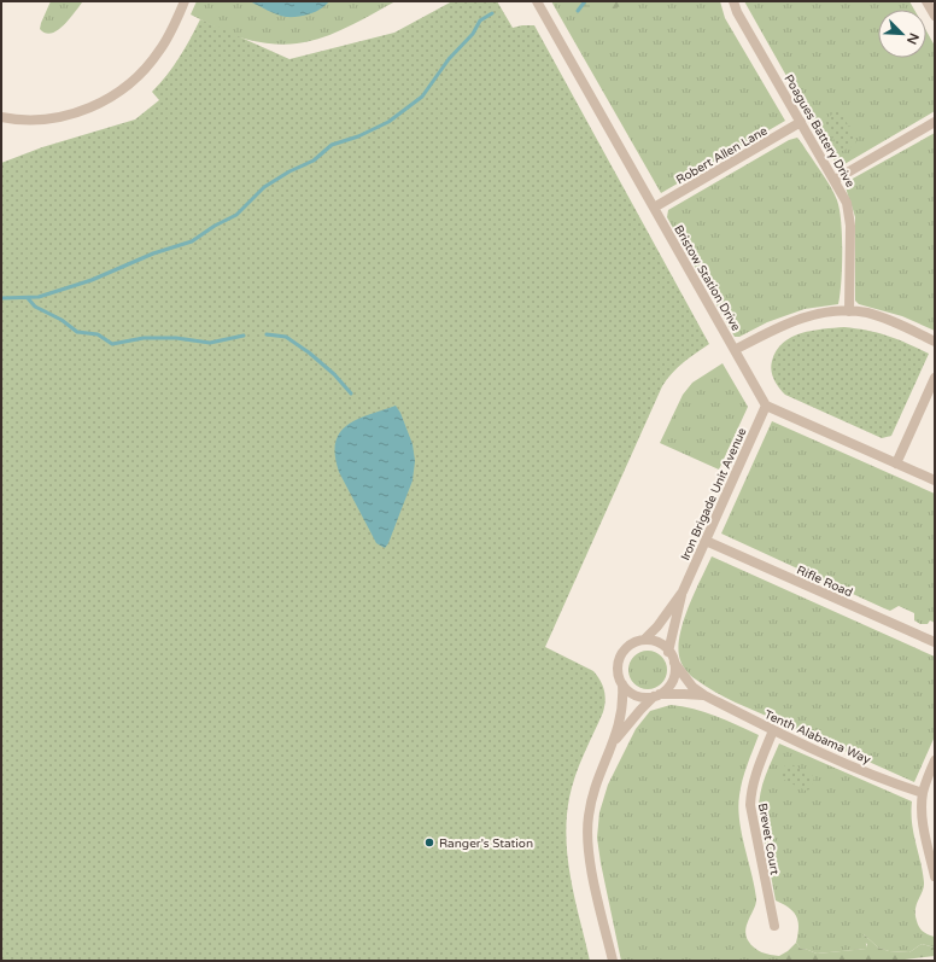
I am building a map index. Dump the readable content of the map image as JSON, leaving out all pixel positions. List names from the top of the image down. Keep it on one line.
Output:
{"streets":{"street":["Poagues Battery Drive","Robert Allen Lane","Bristow Station Drive","Iron Brigade Unit Avenue","Rifle Road","Tenth Alabama Way","Brevet Court"]},"crossings":[["Poagues Battery Drive","Robert Allen Lane"],["Robert Allen Lane","Bristow Station Drive"],["Bristow Station Drive","Iron Brigade Unit Avenue"],["Iron Brigade Unit Avenue","Rifle Road"],["Iron Brigade Unit Avenue","Tenth Alabama Way"],["Tenth Alabama Way","Brevet Court"]],"places":["Ranger's Station"],"north":"bottom right"}
